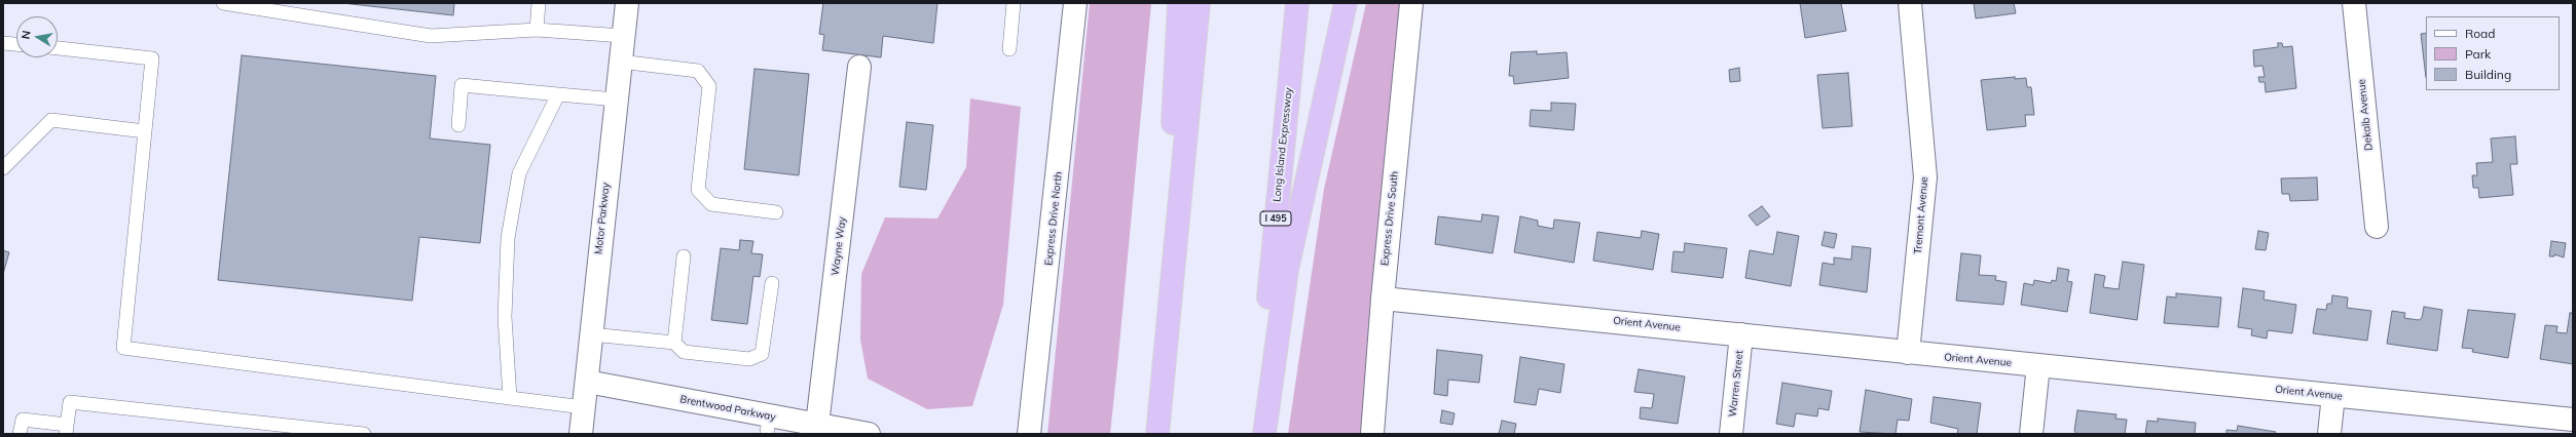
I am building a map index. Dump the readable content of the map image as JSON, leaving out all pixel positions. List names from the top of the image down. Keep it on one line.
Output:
{"streets":{"highway":["Long Island Expressway","I 495"],"street":["Dekalb Avenue","Tremont Avenue","Motor Parkway","Express Drive North","Express Drive South","Wayne Way","Orient Avenue","Warren Street","Brentwood Parkway"]},"crossings":[["Tremont Avenue","Orient Avenue"],["Motor Parkway","Brentwood Parkway"],["Express Drive South","Orient Avenue"],["Wayne Way","Brentwood Parkway"],["Orient Avenue","Warren Street"]],"legend":["Road","Park","Building"],"north":"left"}
